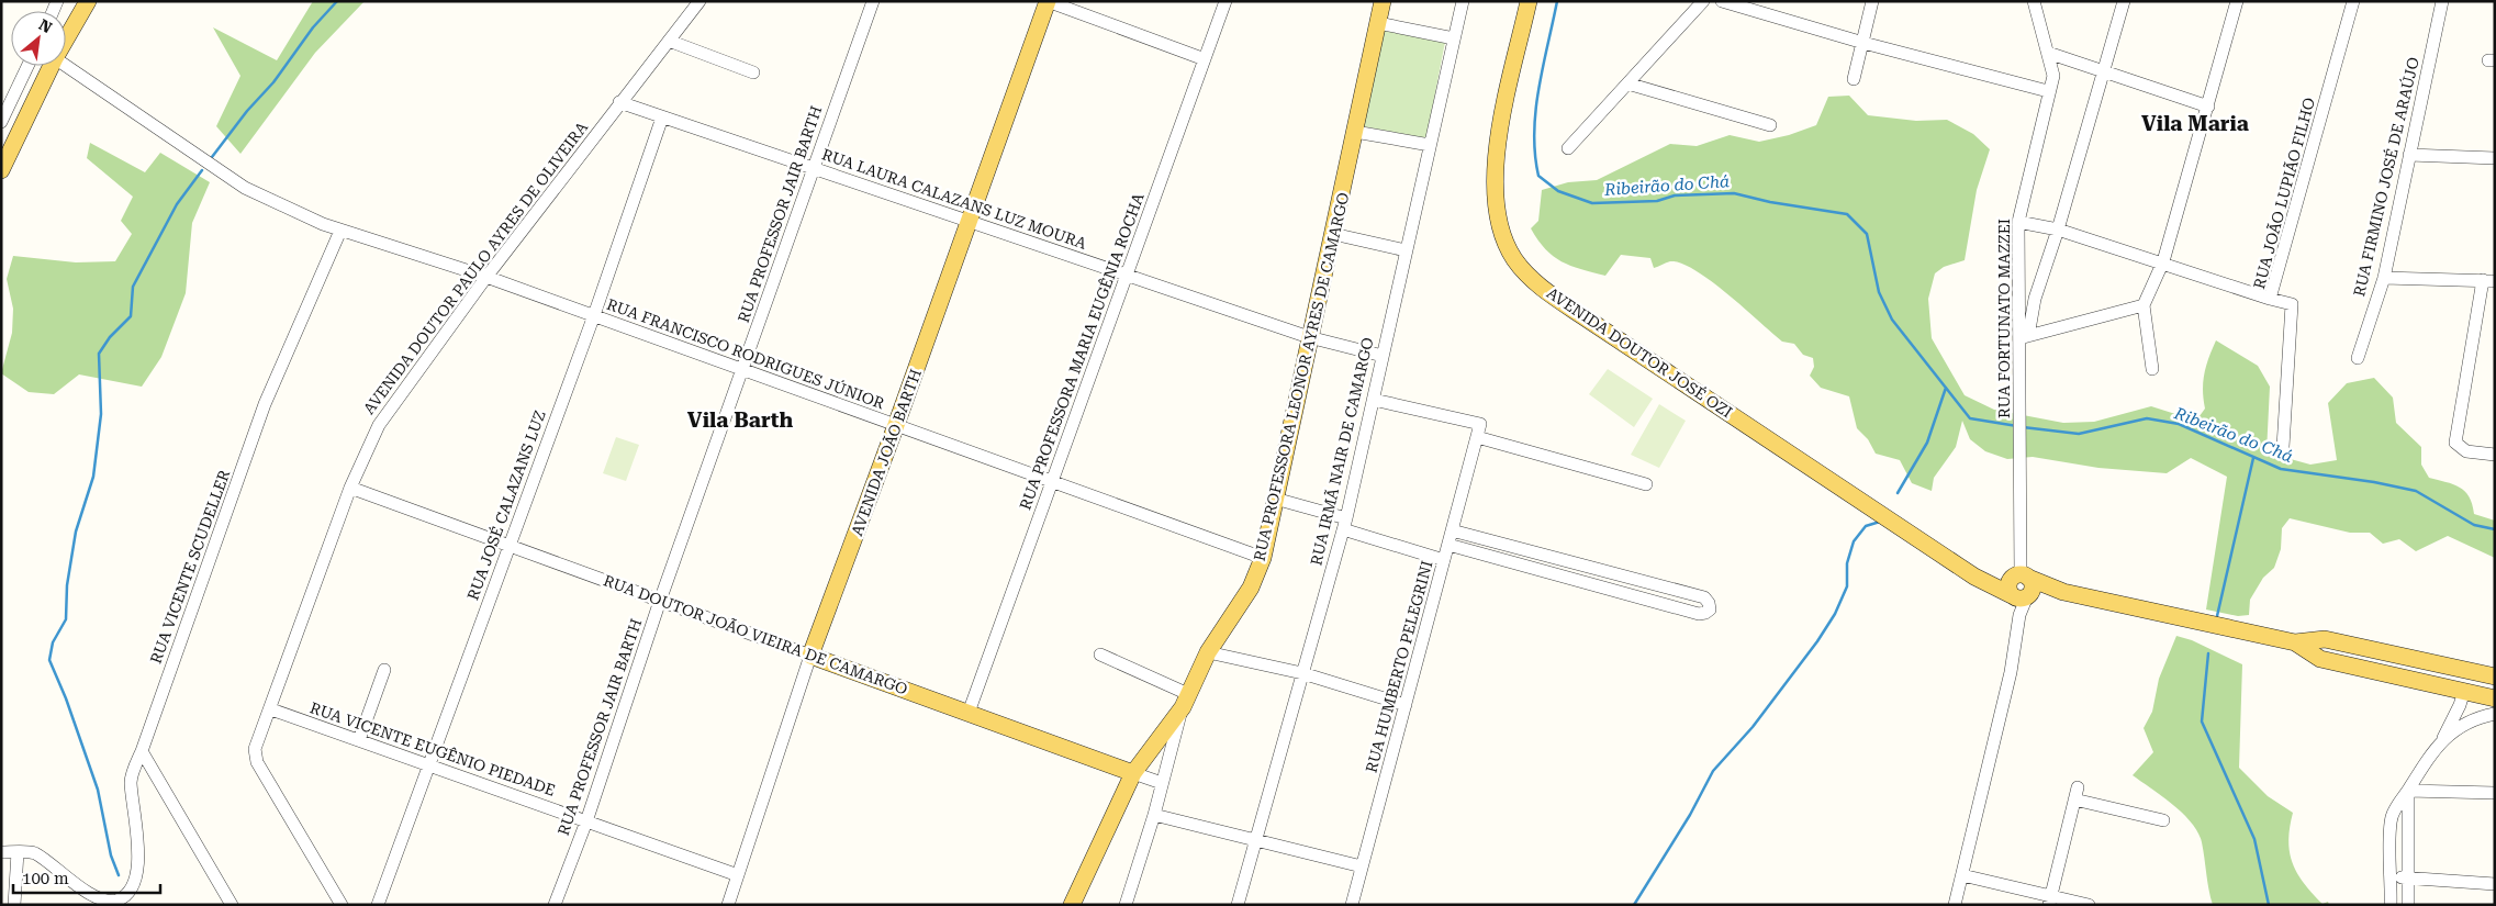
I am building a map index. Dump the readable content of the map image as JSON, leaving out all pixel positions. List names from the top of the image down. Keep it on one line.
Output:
{"streets":{"main road":["AVENIDA DOUTOR JOSÉ OZI","RUA PROFESSORA LEONOR AYRES DE CAMARGO","AVENIDA JOÃO BARTH","RUA DOUTOR JOÃO VIEIRA DE CAMARGO"],"street":["RUA FIRMINO JOSÉ DE ARAÚJO","RUA JOÃO LUPIÃO FILHO","RUA LAURA CALAZANS LUZ MOURA","RUA PROFESSOR JAIR BARTH","AVENIDA DOUTOR PAULO AYRES DE OLIVEIRA","RUA FORTUNATO MAZZEI","RUA PROFESSORA MARIA EUGÊNIA ROCHA","RUA FRANCISCO RODRIGUES JÚNIOR","RUA IRMÃ NAIR DE CAMARGO","RUA JOSÉ CALAZANS LUZ","RUA VICENTE SCUDELLER","RUA HUMBERTO PELEGRINI","RUA VICENTE EUGÊNIO PIEDADE"]},"crossings":[["RUA LAURA CALAZANS LUZ MOURA","RUA PROFESSOR JAIR BARTH"],["RUA LAURA CALAZANS LUZ MOURA","AVENIDA DOUTOR PAULO AYRES DE OLIVEIRA"],["RUA LAURA CALAZANS LUZ MOURA","RUA PROFESSORA MARIA EUGÊNIA ROCHA"],["RUA LAURA CALAZANS LUZ MOURA","RUA PROFESSORA LEONOR AYRES DE CAMARGO"],["RUA LAURA CALAZANS LUZ MOURA","RUA IRMÃ NAIR DE CAMARGO"],["RUA LAURA CALAZANS LUZ MOURA","AVENIDA JOÃO BARTH"],["RUA LAURA CALAZANS LUZ MOURA","RUA JOSÉ CALAZANS LUZ"],["RUA PROFESSOR JAIR BARTH","RUA FRANCISCO RODRIGUES JÚNIOR"],["RUA PROFESSOR JAIR BARTH","RUA DOUTOR JOÃO VIEIRA DE CAMARGO"],["RUA PROFESSOR JAIR BARTH","RUA VICENTE EUGÊNIO PIEDADE"],["AVENIDA DOUTOR PAULO AYRES DE OLIVEIRA","RUA FRANCISCO RODRIGUES JÚNIOR"],["AVENIDA DOUTOR PAULO AYRES DE OLIVEIRA","RUA DOUTOR JOÃO VIEIRA DE CAMARGO"],["AVENIDA DOUTOR PAULO AYRES DE OLIVEIRA","RUA VICENTE EUGÊNIO PIEDADE"],["RUA FORTUNATO MAZZEI","AVENIDA DOUTOR JOSÉ OZI"],["RUA PROFESSORA MARIA EUGÊNIA ROCHA","RUA FRANCISCO RODRIGUES JÚNIOR"],["RUA PROFESSORA MARIA EUGÊNIA ROCHA","RUA DOUTOR JOÃO VIEIRA DE CAMARGO"],["RUA FRANCISCO RODRIGUES JÚNIOR","RUA PROFESSORA LEONOR AYRES DE CAMARGO"],["RUA FRANCISCO RODRIGUES JÚNIOR","AVENIDA JOÃO BARTH"],["RUA FRANCISCO RODRIGUES JÚNIOR","RUA JOSÉ CALAZANS LUZ"],["RUA FRANCISCO RODRIGUES JÚNIOR","RUA VICENTE SCUDELLER"],["RUA PROFESSORA LEONOR AYRES DE CAMARGO","RUA DOUTOR JOÃO VIEIRA DE CAMARGO"],["AVENIDA JOÃO BARTH","RUA DOUTOR JOÃO VIEIRA DE CAMARGO"],["AVENIDA JOÃO BARTH","RUA VICENTE EUGÊNIO PIEDADE"],["RUA JOSÉ CALAZANS LUZ","RUA DOUTOR JOÃO VIEIRA DE CAMARGO"],["RUA JOSÉ CALAZANS LUZ","RUA VICENTE EUGÊNIO PIEDADE"]],"districts":["Vila Maria","Vila Barth"],"water":["Ribeirão do Chá"],"scale_bar":"100 m","north":"top right"}
